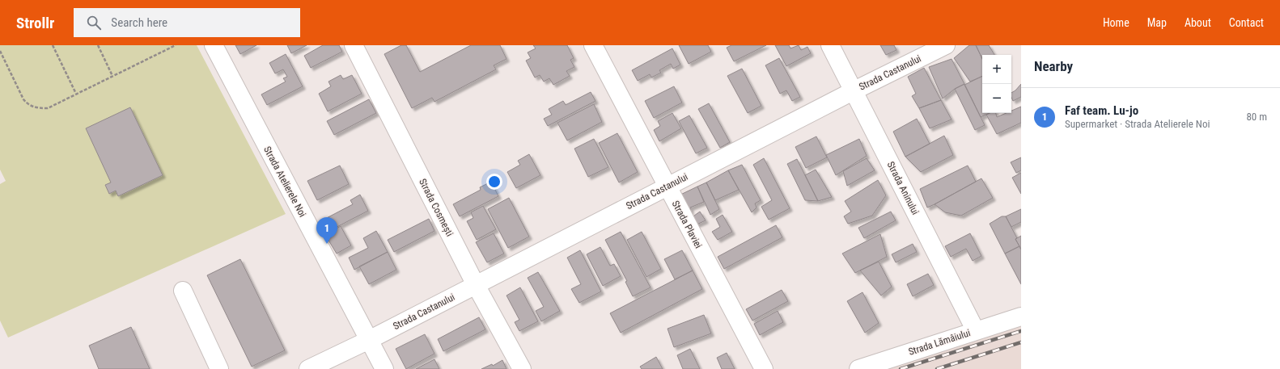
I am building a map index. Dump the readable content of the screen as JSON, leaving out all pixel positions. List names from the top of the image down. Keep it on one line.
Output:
{"streets":{"street":["Strada Castanului","Strada Atelierele Noi","Strada Aninului","Strada Cosmești","Strada Plaviei","Strada Lămâiului"]},"crossings":[["Strada Castanului","Strada Atelierele Noi"],["Strada Castanului","Strada Aninului"],["Strada Castanului","Strada Cosmești"],["Strada Castanului","Strada Plaviei"],["Strada Aninului","Strada Lămâiului"]],"page":{"header":"Strollr","search":"Search here","nav":["Home","Map","About","Contact"],"heading":"Nearby","map_buttons":["+","−"],"list":[{"mark":"1","name":"Faf team. Lu-jo","note":"Supermarket · Strada Atelierele Noi","value":"80 m"}],"pins":"1"}}
